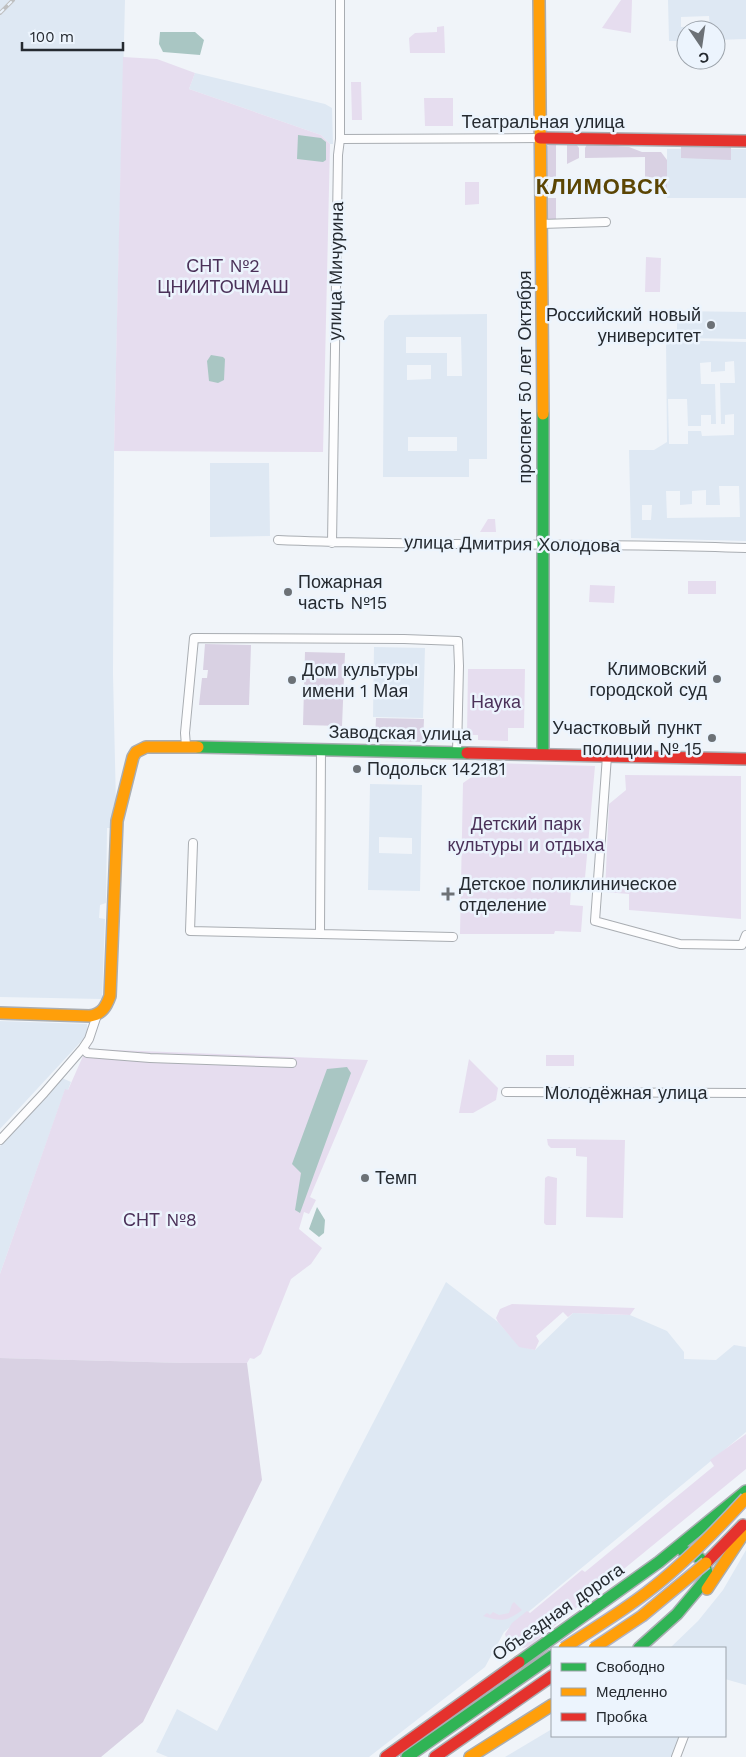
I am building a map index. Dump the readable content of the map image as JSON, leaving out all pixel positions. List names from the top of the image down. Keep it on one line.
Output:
{"streets":{"main road":["Театральная улица","проспект 50 лет Октября","Заводская улица","Объездная дорога"],"street":["улица Мичурина","улица Дмитрия Холодова","Молодёжная улица"]},"crossings":[["Театральная улица","улица Мичурина"],["Театральная улица","проспект 50 лет Октября"],["улица Мичурина","улица Дмитрия Холодова"],["проспект 50 лет Октября","улица Дмитрия Холодова"],["проспект 50 лет Октября","Заводская улица"]],"districts":["КЛИМОВСК"],"parks":["СНТ №2 ЦНИИТОЧМАШ","Наука","Детский парк культуры и отдыха","СНТ №8"],"places":{"other":["Российский новый университет","Пожарная часть №15","Климовский городской суд","Дом культуры имени 1 Мая","Участковый пункт полиции № 15","Подольск 142181","Темп"],"health":["Детское поликлиническое отделение"]},"legend":["Свободно","Медленно","Пробка"],"scale_bar":"100 m","north":"bottom"}
